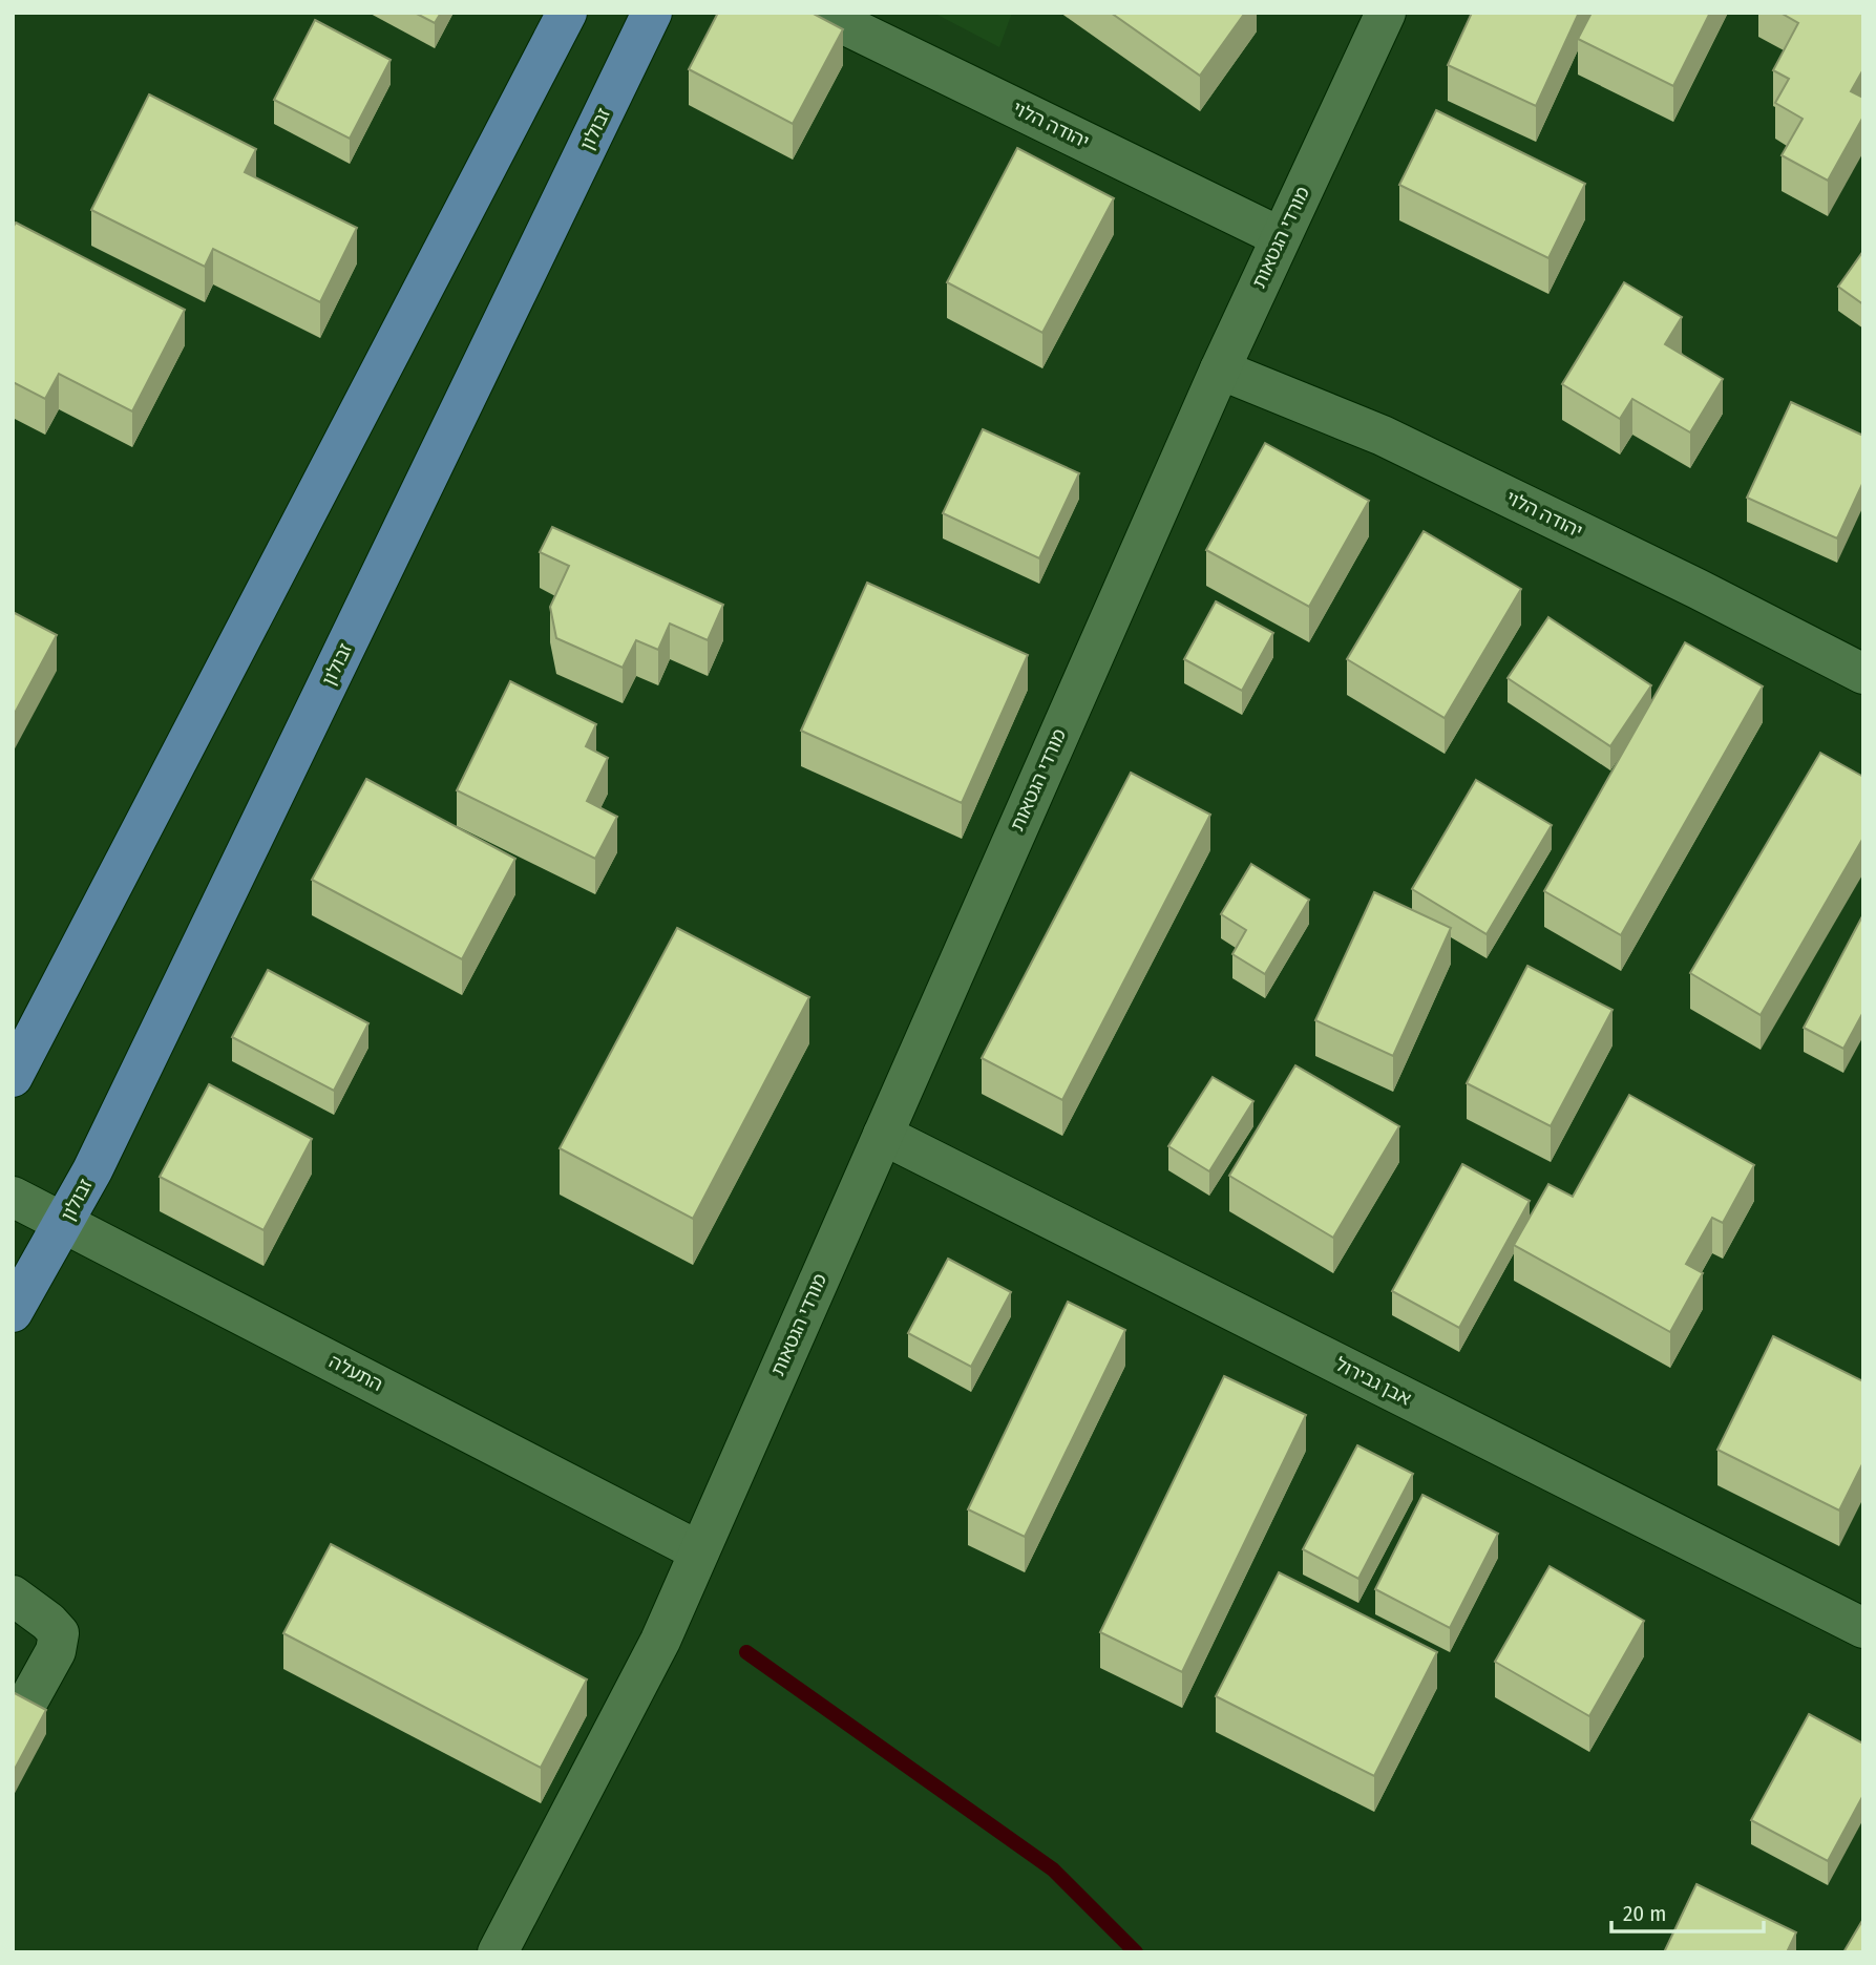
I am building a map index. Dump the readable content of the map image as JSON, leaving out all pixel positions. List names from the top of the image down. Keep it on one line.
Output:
{"streets":{"main road":["זבולון"],"street":["יהודה הלוי","מורדי הגטאות","התעלה","אבן גבירול"]},"crossings":[["יהודה הלוי","מורדי הגטאות"],["זבולון","התעלה"],["מורדי הגטאות","התעלה"],["מורדי הגטאות","אבן גבירול"]],"scale_bar":"20 m"}
